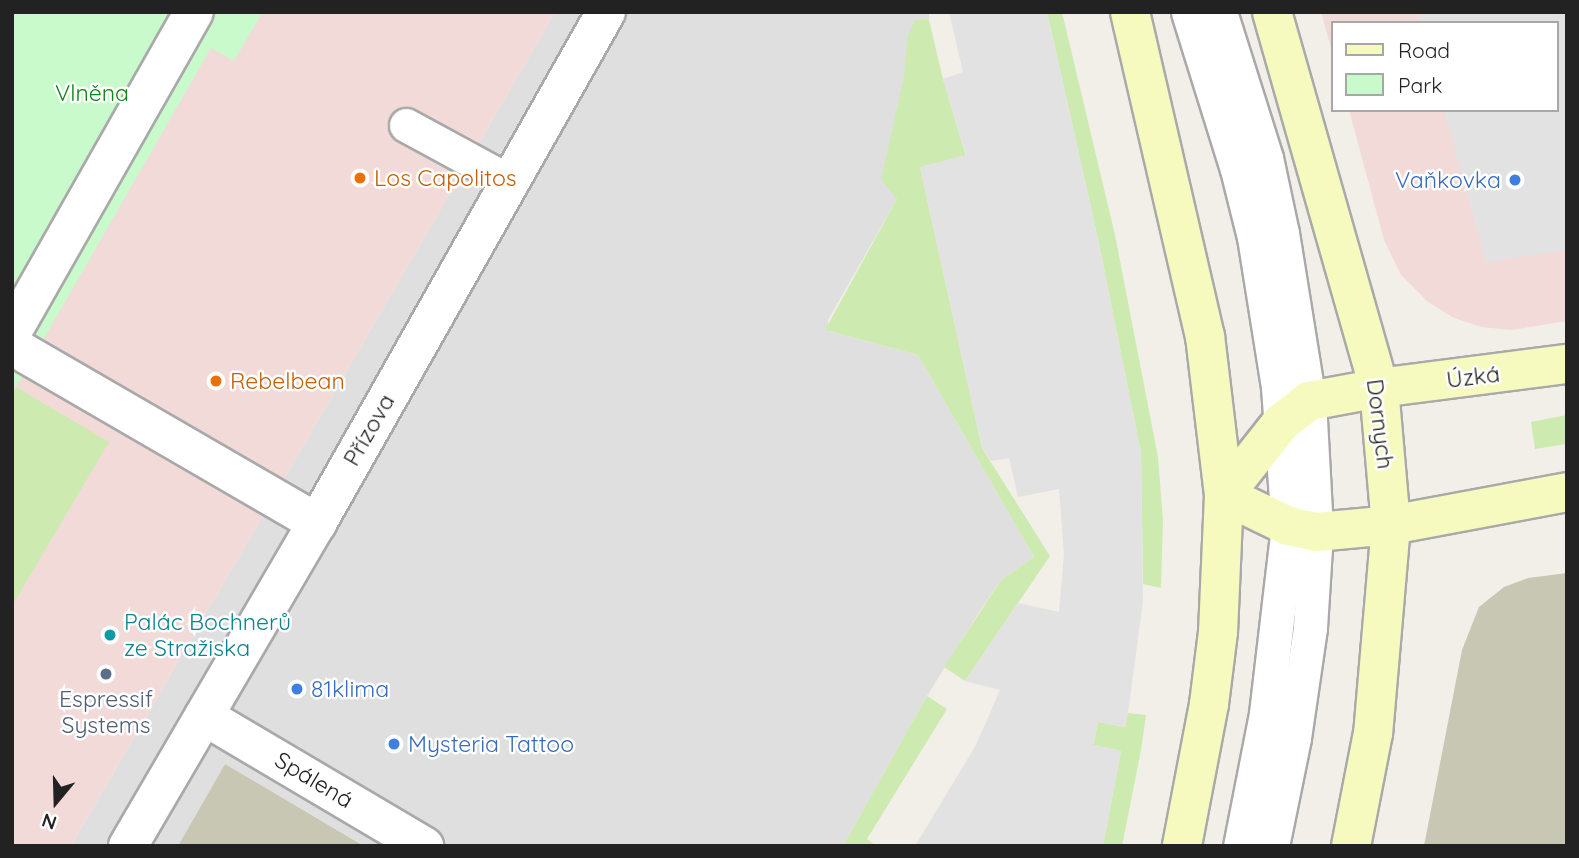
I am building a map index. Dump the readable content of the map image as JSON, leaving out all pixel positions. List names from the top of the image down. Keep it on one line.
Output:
{"streets":{"main road":["Úzká","Dornych"],"street":["Přízova","Spálená"]},"crossings":[["Úzká","Dornych"],["Přízova","Spálená"]],"parks":["Vlněna"],"places":["Los Capolitos","Vaňkovka","Rebelbean","Palác Bochnerů ze Stražiska","Espressif Systems","81klima","Mysteria Tattoo"],"legend":["Road","Park"],"north":"bottom"}
